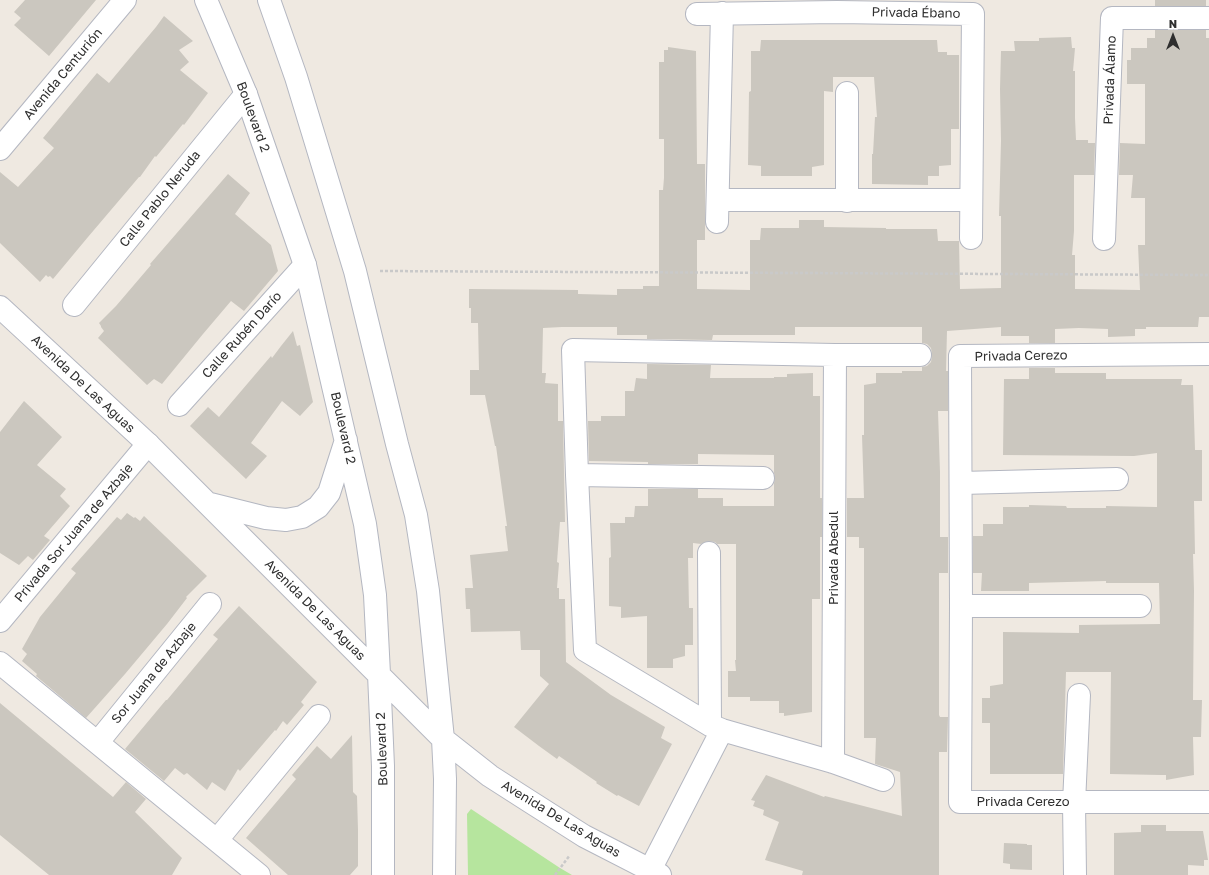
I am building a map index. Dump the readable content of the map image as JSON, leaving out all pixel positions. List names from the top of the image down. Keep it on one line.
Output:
{"streets":{"street":["Privada Ébano","Avenida Centurión","Privada Álamo","Boulevard 2","Calle Pablo Neruda","Calle Rubén Darío","Privada Cerezo","Avenida De Las Aguas","Privada Sor Juana de Azbaje","Privada Abedul","Sor Juana de Azbaje"]},"crossings":[["Boulevard 2","Calle Pablo Neruda"],["Boulevard 2","Calle Rubén Darío"],["Boulevard 2","Avenida De Las Aguas"],["Avenida De Las Aguas","Privada Sor Juana de Azbaje"]],"north":"top"}
